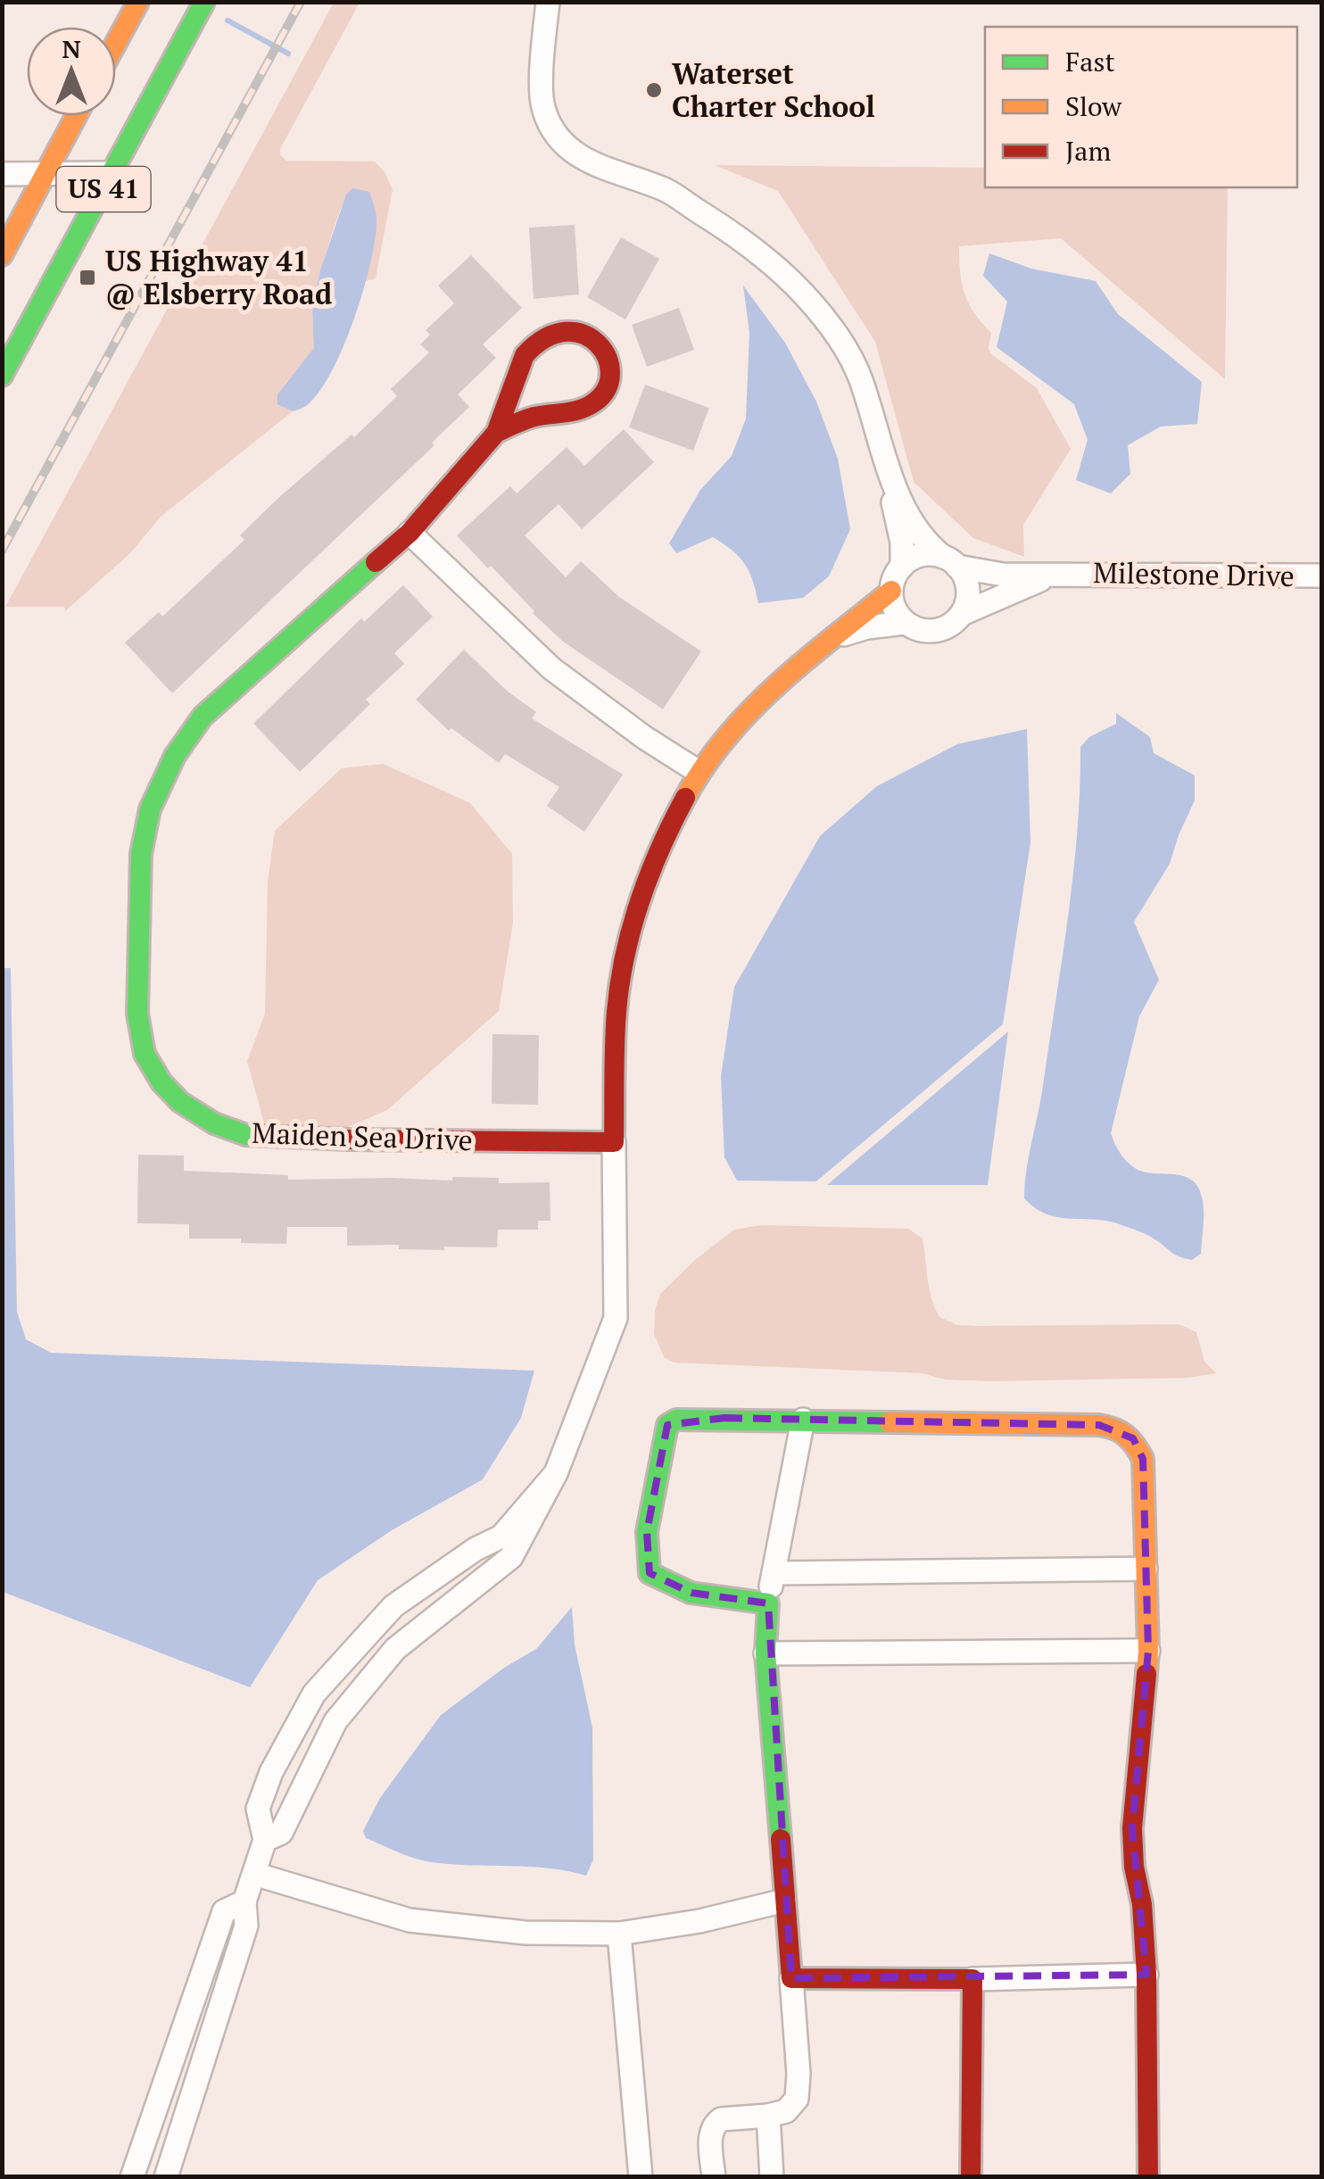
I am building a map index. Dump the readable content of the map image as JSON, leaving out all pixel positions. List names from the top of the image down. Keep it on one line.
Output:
{"streets":{"street":["US 41","Milestone Drive","Maiden Sea Drive"]},"places":{"other":["Waterset Charter School"],"transit":["US Highway 41 @ Elsberry Road"]},"legend":["Fast","Slow","Jam"],"north":"top"}
